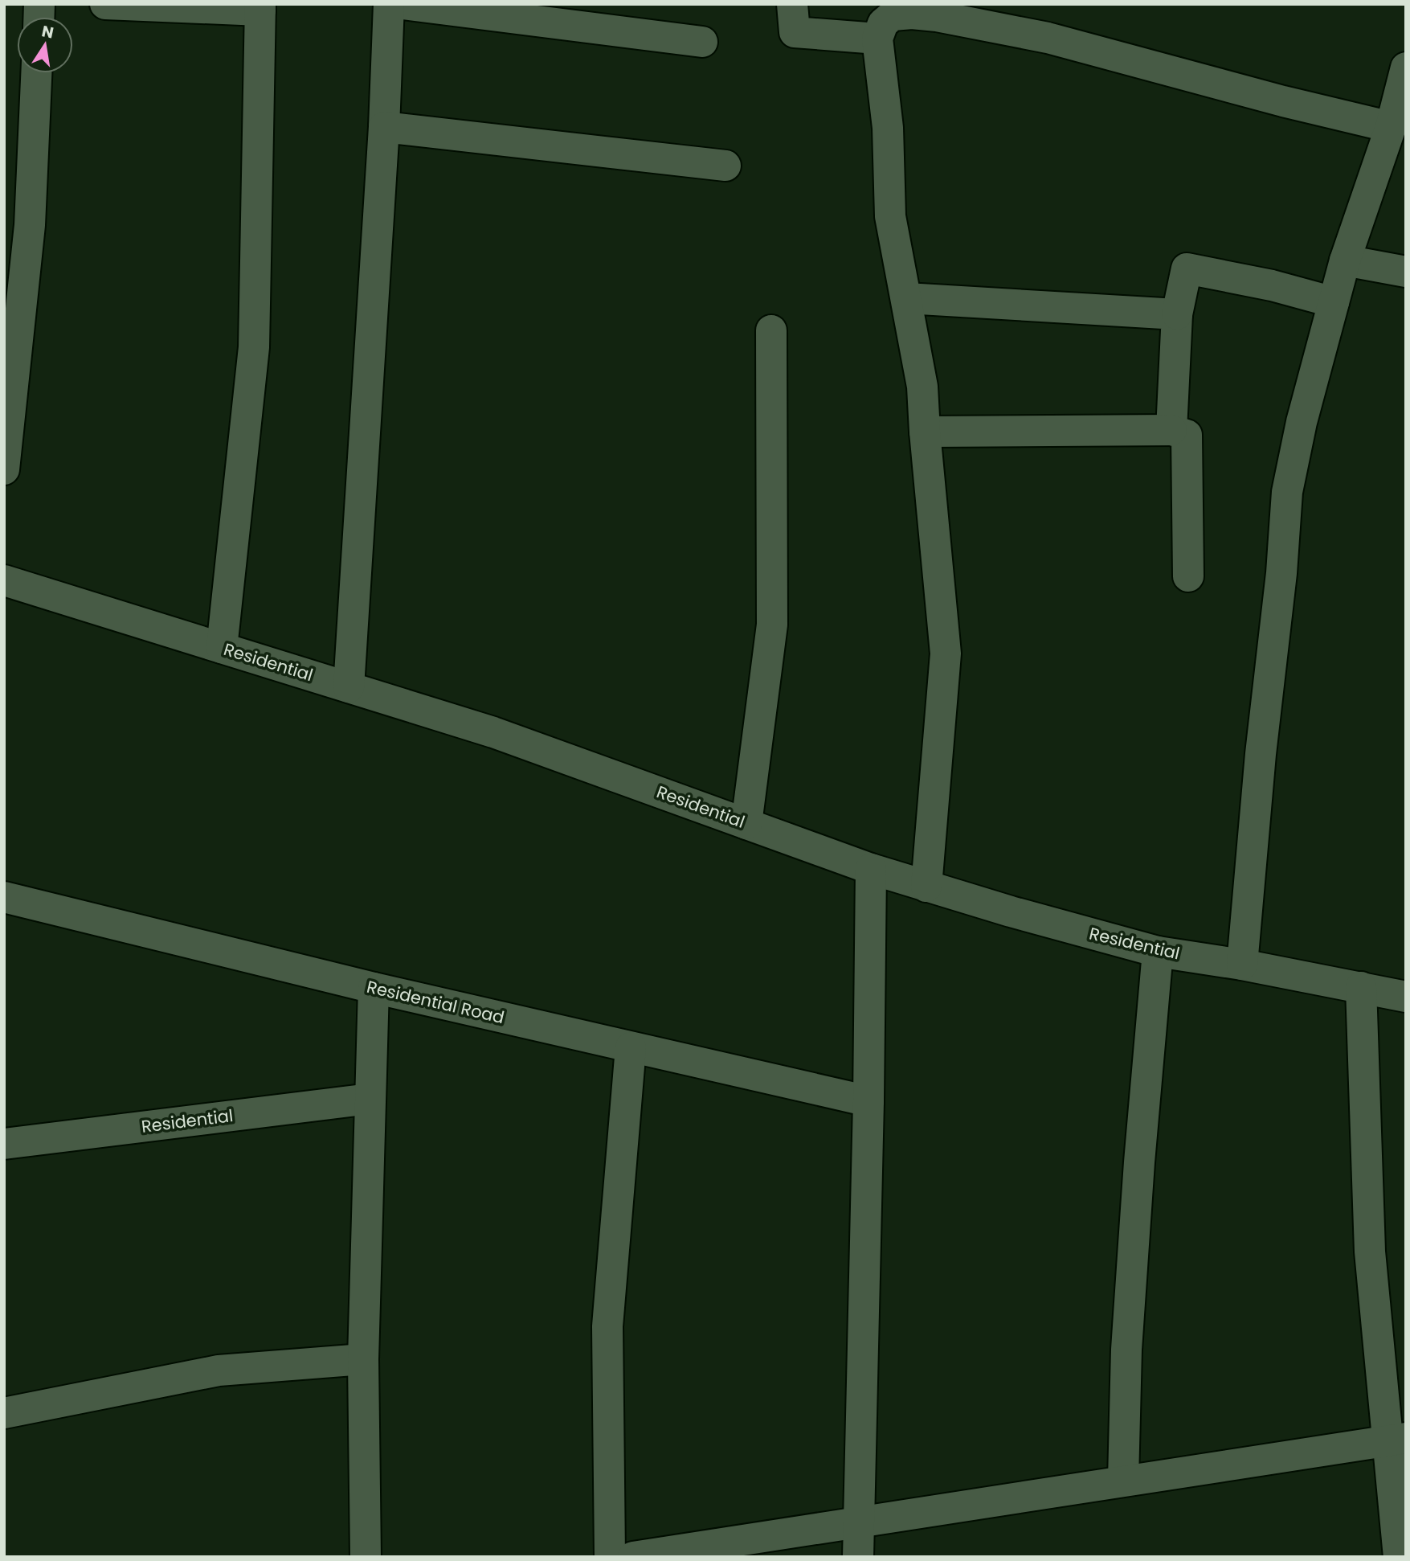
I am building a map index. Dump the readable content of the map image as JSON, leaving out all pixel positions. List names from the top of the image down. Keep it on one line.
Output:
{"streets":{"street":["Residential","Residential Road"]},"north":"top"}
